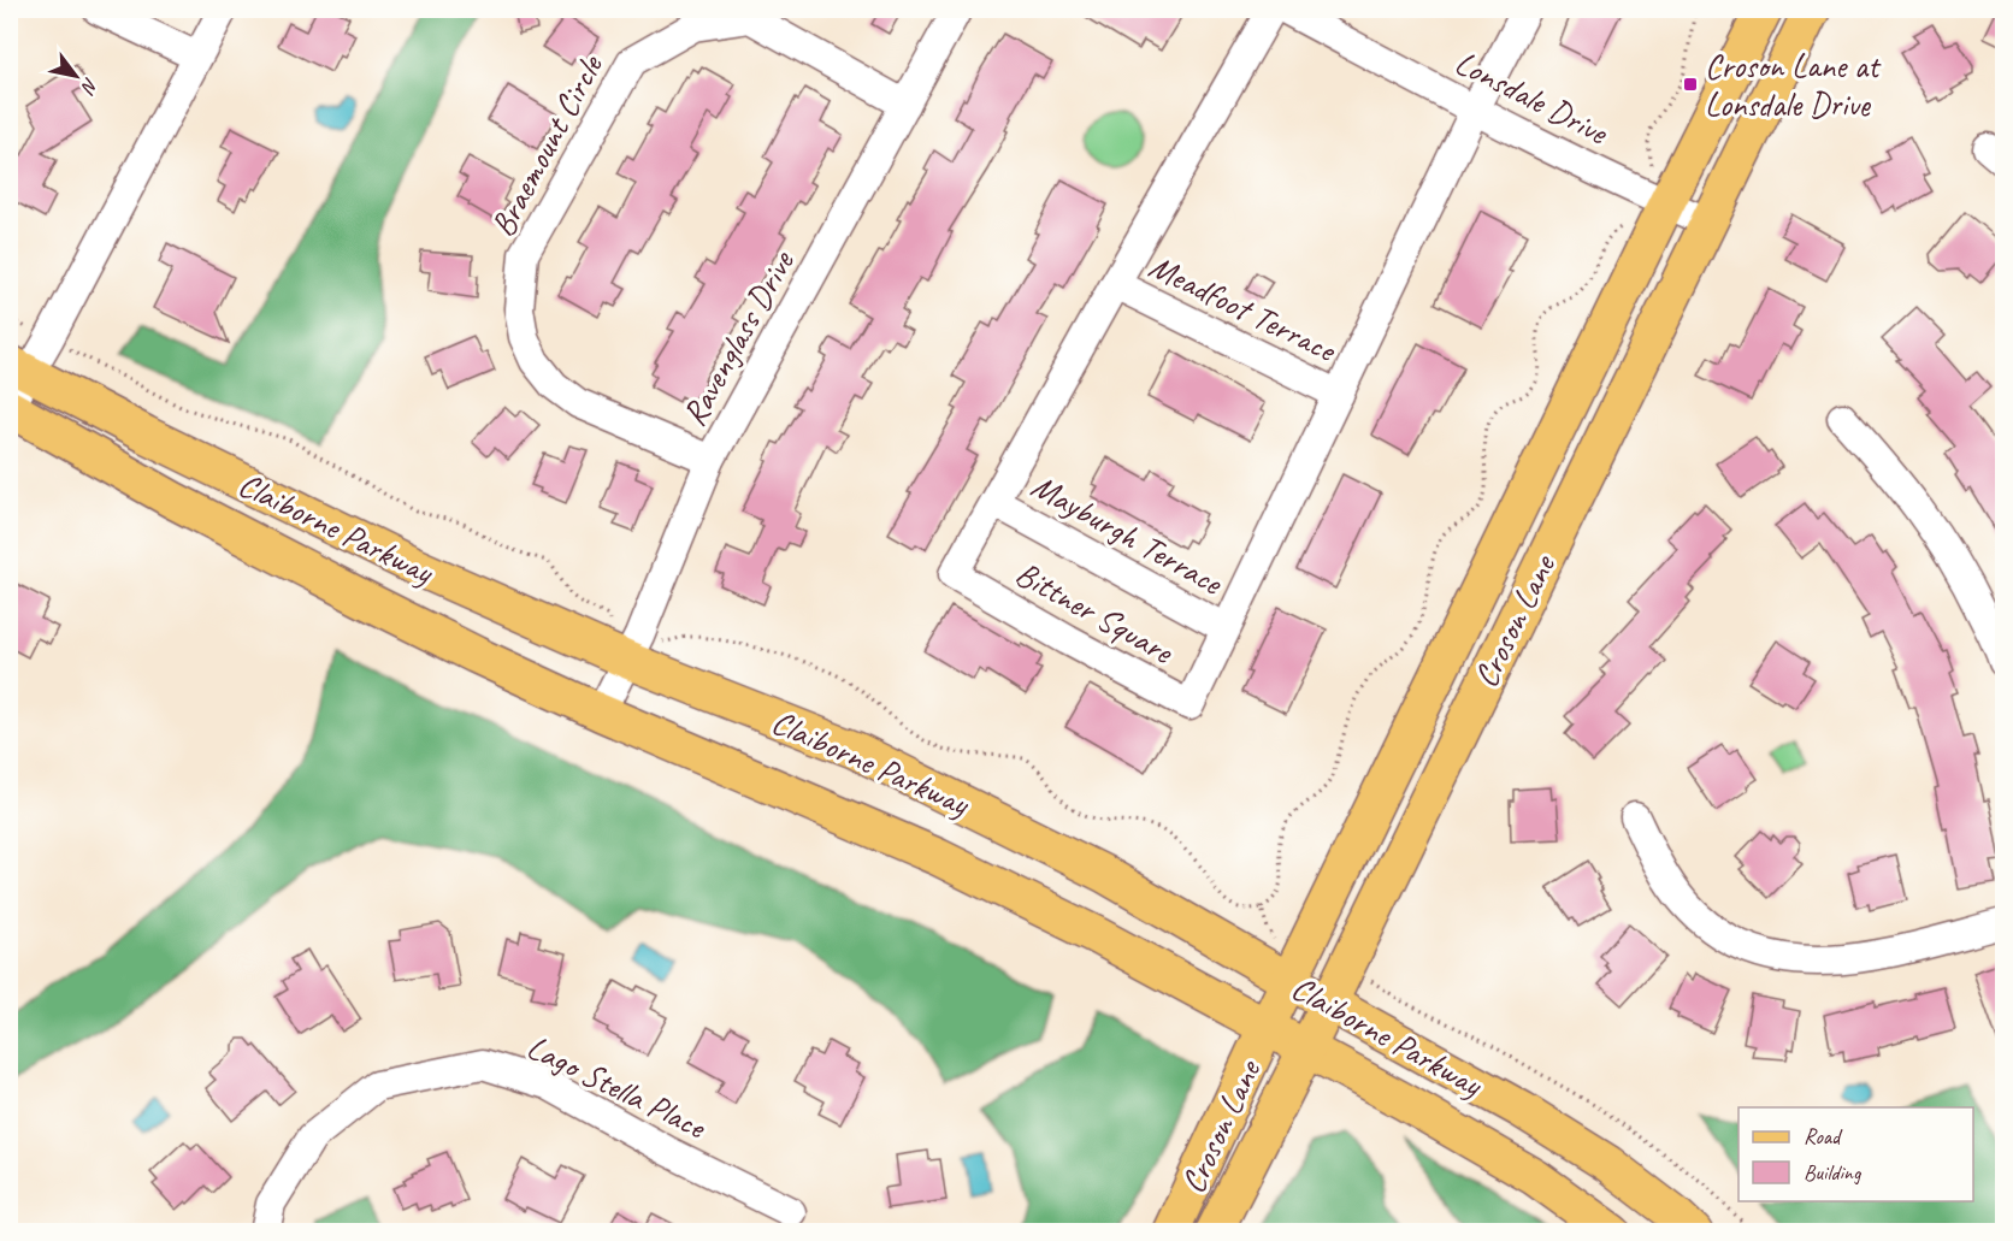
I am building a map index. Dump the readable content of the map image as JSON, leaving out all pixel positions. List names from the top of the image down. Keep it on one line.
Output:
{"streets":{"main road":["Claiborne Parkway","Croson Lane"],"street":["Lonsdale Drive","Braemount Circle","Meadfoot Terrace","Ravenglass Drive","Mayburgh Terrace","Bittner Square","Lago Stella Place"]},"crossings":[["Lonsdale Drive","Bittner Square"],["Lonsdale Drive","Croson Lane"],["Braemount Circle","Ravenglass Drive"],["Meadfoot Terrace","Bittner Square"],["Ravenglass Drive","Claiborne Parkway"],["Claiborne Parkway","Croson Lane"],["Mayburgh Terrace","Bittner Square"]],"places":{"transit":["Croson Lane at Lonsdale Drive"]},"legend":["Road","Building"],"north":"bottom right"}
